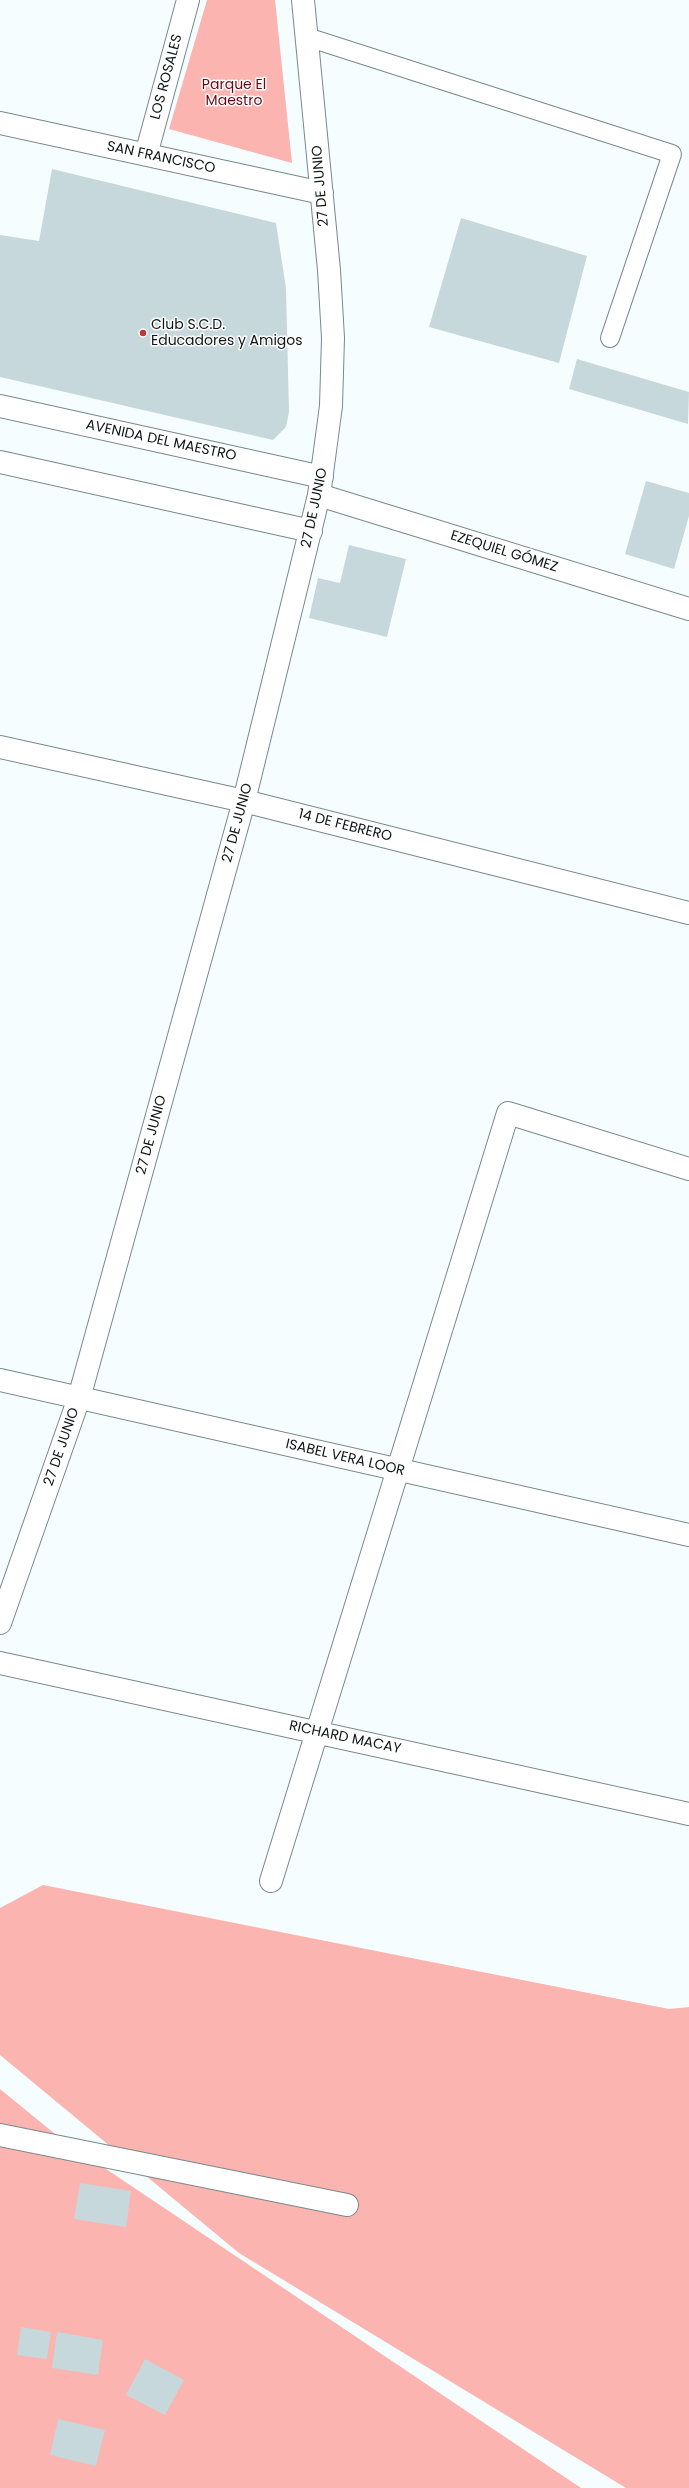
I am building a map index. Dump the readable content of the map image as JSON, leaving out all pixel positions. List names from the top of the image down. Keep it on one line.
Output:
{"streets":{"street":["LOS ROSALES","SAN FRANCISCO","27 DE JUNIO","AVENIDA DEL MAESTRO","EZEQUIEL GÓMEZ","14 DE FEBRERO","ISABEL VERA LOOR","RICHARD MACAY"]},"crossings":[["LOS ROSALES","SAN FRANCISCO"],["SAN FRANCISCO","27 DE JUNIO"],["27 DE JUNIO","AVENIDA DEL MAESTRO"],["27 DE JUNIO","EZEQUIEL GÓMEZ"],["27 DE JUNIO","14 DE FEBRERO"],["27 DE JUNIO","ISABEL VERA LOOR"],["AVENIDA DEL MAESTRO","EZEQUIEL GÓMEZ"]],"parks":["Parque El Maestro"],"places":["Club S.C.D. Educadores y Amigos"]}
